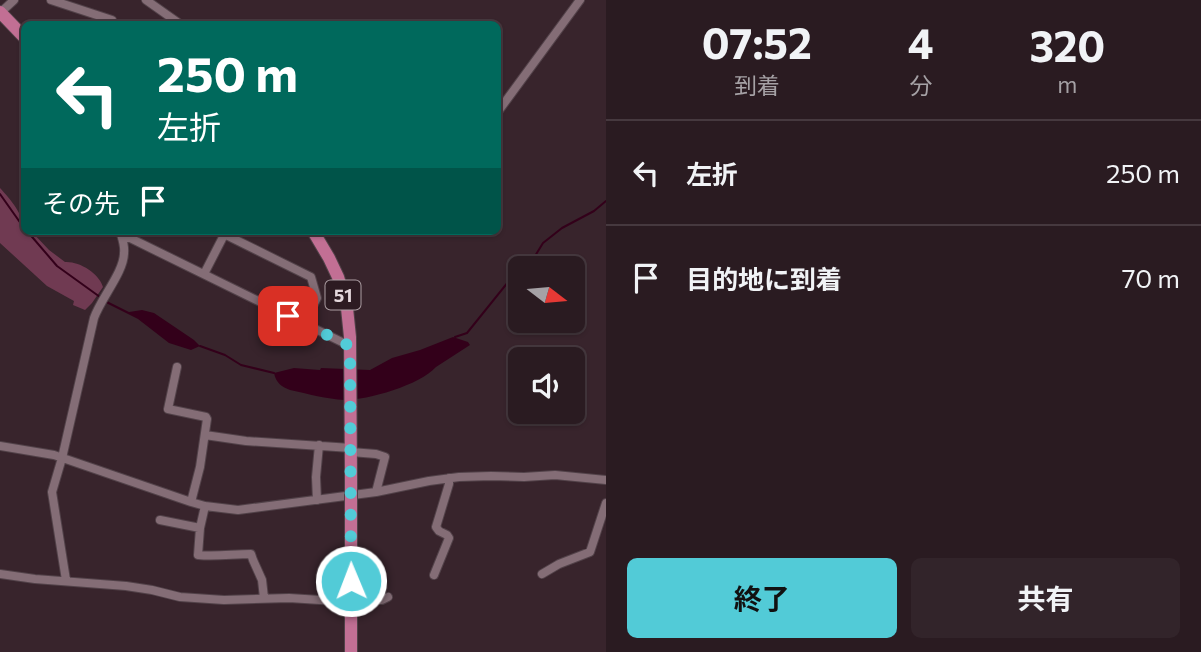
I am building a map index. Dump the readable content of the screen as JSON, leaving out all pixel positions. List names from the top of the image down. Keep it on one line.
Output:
{"streets":{"main road":["51"]},"north":"right","page":{"eta":["07:52","到着","4","分","320","m"],"turn":["250 m","左折"],"list":[{"name":"左折","value":"250 m"},{"name":"目的地に到着","value":"70 m"}],"then":"その先","buttons":["終了","共有"]}}
